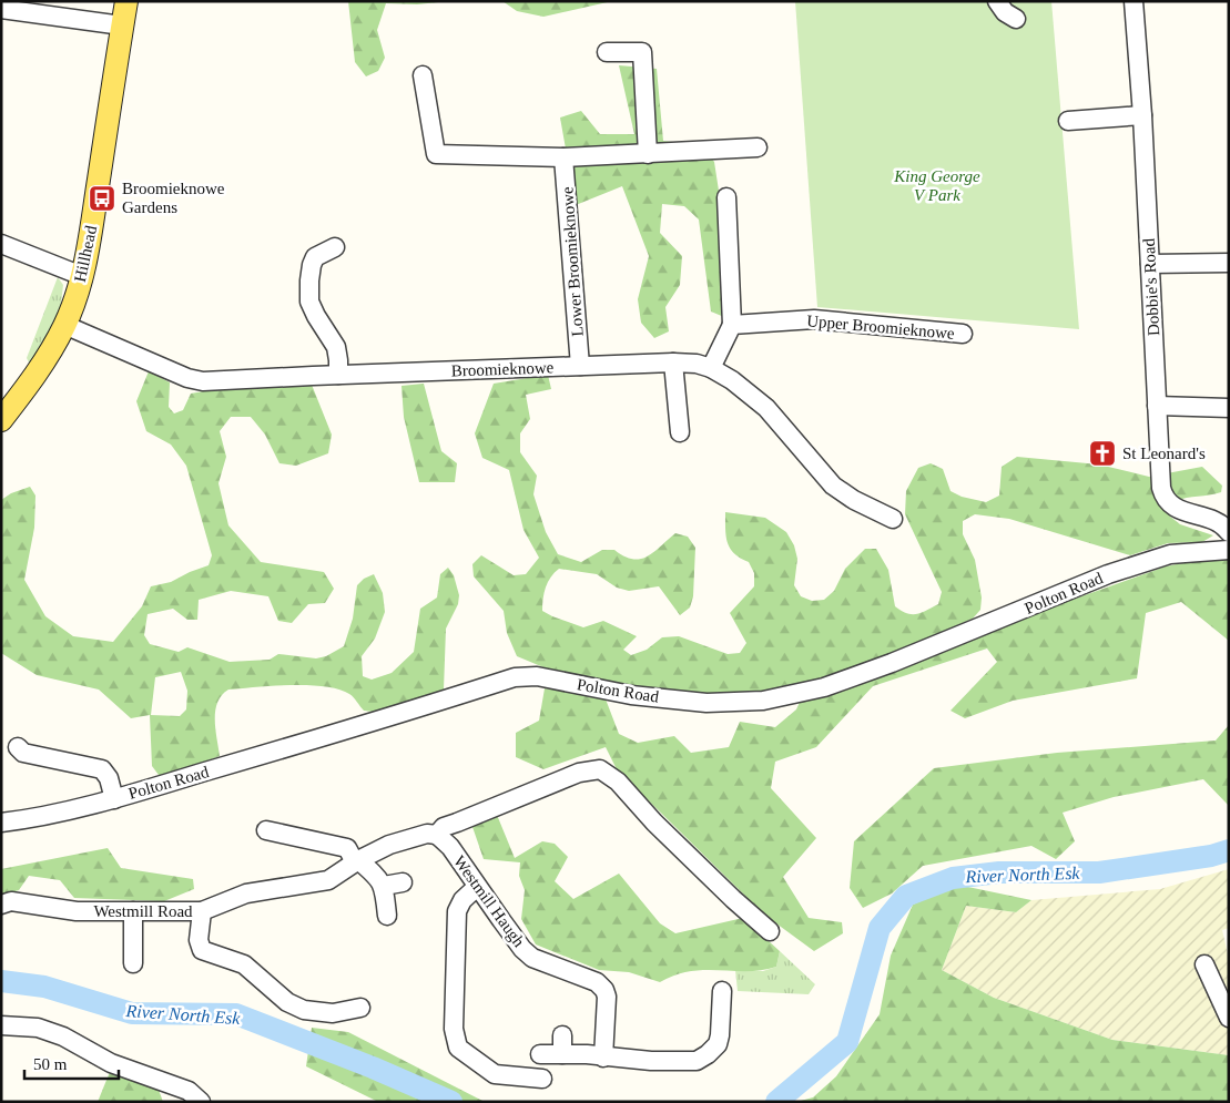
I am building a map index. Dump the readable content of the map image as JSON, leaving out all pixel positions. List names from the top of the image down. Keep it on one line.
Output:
{"streets":{"main road":["Hillhead"],"street":["Lower Broomieknowe","Dobbie's Road","Upper Broomieknowe","Broomieknowe","Polton Road","Westmill Haugh","Westmill Road"]},"crossings":[["Hillhead","Broomieknowe"],["Lower Broomieknowe","Broomieknowe"],["Westmill Haugh","Westmill Road"]],"water":["River North Esk"],"parks":["King George V Park"],"places":{"bus stop":["Broomieknowe Gardens"],"church":["St Leonard's"]},"scale_bar":"50 m"}
